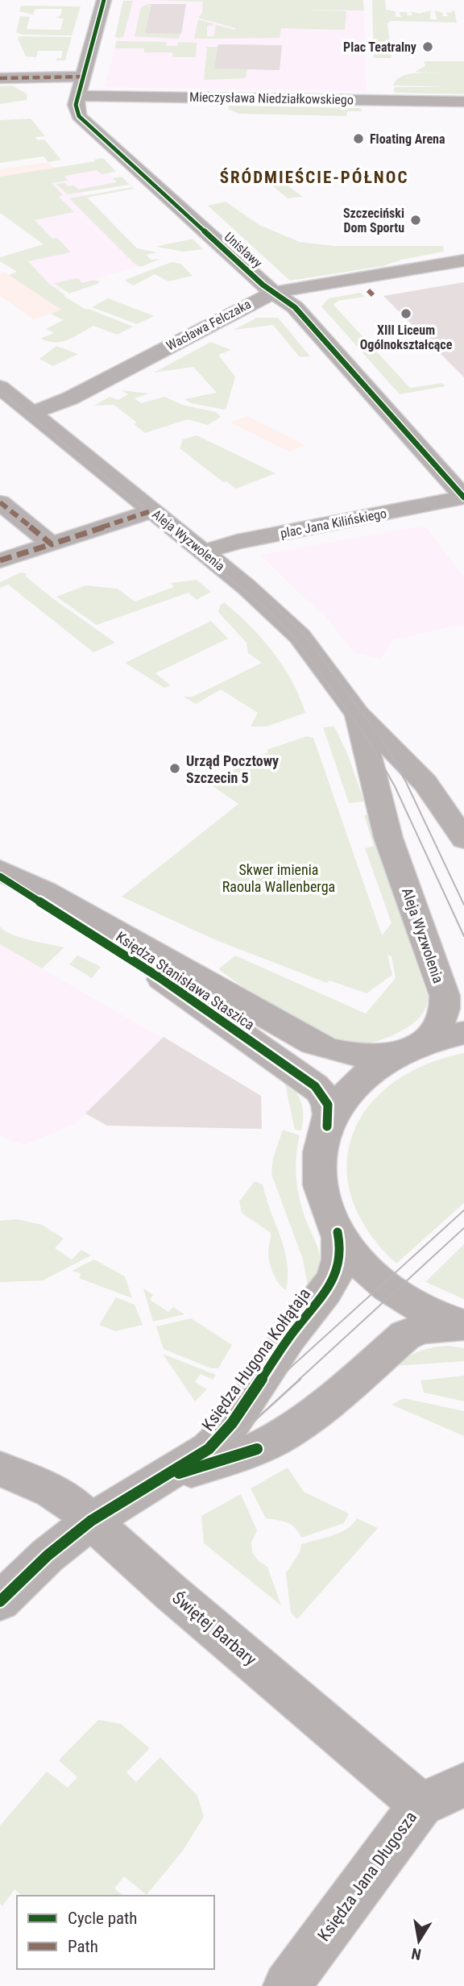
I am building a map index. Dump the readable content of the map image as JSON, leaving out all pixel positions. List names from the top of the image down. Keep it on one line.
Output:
{"streets":{"street":["Mieczysława Niedziałkowskiego","Unisławy","Wacława Felczaka","plac Jana Kilińskiego","Aleja Wyzwolenia","Księdza Stanisława Staszica","Księdza Hugona Kołłątaja","Świętej Barbary","Księdza Jana Długosza"]},"crossings":[["Mieczysława Niedziałkowskiego","Unisławy"],["Unisławy","Wacława Felczaka"],["Unisławy","plac Jana Kilińskiego"],["Wacława Felczaka","Aleja Wyzwolenia"],["plac Jana Kilińskiego","Aleja Wyzwolenia"],["Aleja Wyzwolenia","Księdza Stanisława Staszica"],["Księdza Hugona Kołłątaja","Świętej Barbary"],["Świętej Barbary","Księdza Jana Długosza"]],"districts":["ŚRÓDMIEŚCIE-PÓŁNOC"],"parks":["Skwer imienia Raoula Wallenberga"],"places":["Plac Teatralny","Floating Arena","Szczeciński Dom Sportu","XIII Liceum Ogólnokształcące","Urząd Pocztowy Szczecin 5"],"legend":["Cycle path","Path"],"north":"bottom"}
